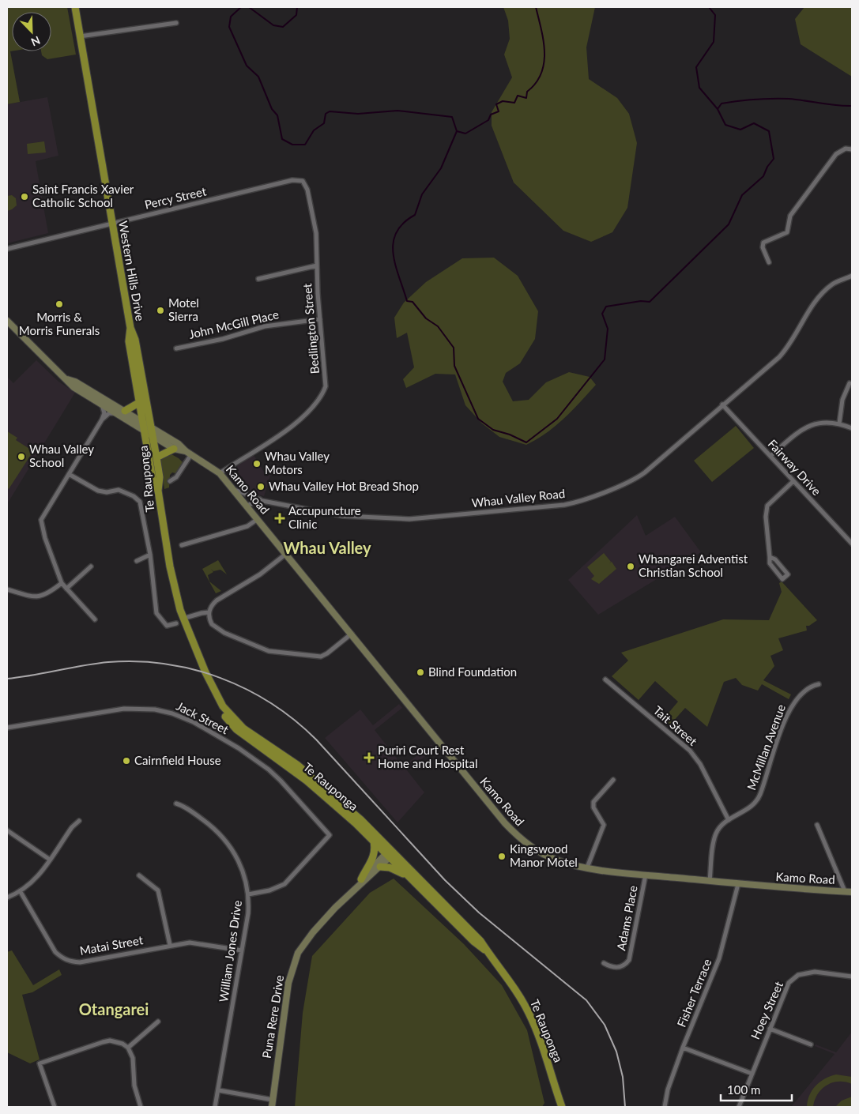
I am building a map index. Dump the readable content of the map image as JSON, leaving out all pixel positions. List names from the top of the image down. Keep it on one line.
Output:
{"streets":{"highway":["Western Hills Drive","Te Rauponga"],"main road":["Kamo Road","Puna Rere Drive"],"street":["Percy Street","John McGill Place","Bedlington Street","Fairway Drive","Whau Valley Road","Jack Street","Tait Street","McMillan Avenue","Adams Place","Matai Street","William Jones Drive","Fisher Terrace","Hoey Street"]},"crossings":[["Percy Street","Western Hills Drive"],["Percy Street","Bedlington Street"],["Western Hills Drive","Te Rauponga"],["Western Hills Drive","Kamo Road"],["John McGill Place","Bedlington Street"],["Bedlington Street","Kamo Road"],["Fairway Drive","Whau Valley Road"],["Te Rauponga","Kamo Road"],["Te Rauponga","Puna Rere Drive"],["Kamo Road","Whau Valley Road"],["Kamo Road","McMillan Avenue"],["Kamo Road","Adams Place"],["Kamo Road","Fisher Terrace"],["Jack Street","William Jones Drive"],["Tait Street","McMillan Avenue"],["Matai Street","William Jones Drive"]],"districts":["Whau Valley","Otangarei"],"places":{"other":["Saint Francis Xavier Catholic School","Morris & Morris Funerals","Motel Sierra","Whau Valley School","Whau Valley Motors","Whau Valley Hot Bread Shop","Whangarei Adventist Christian School","Blind Foundation","Cairnfield House","Kingswood Manor Motel"],"health":["Accupuncture Clinic","Puriri Court Rest Home and Hospital"]},"scale_bar":"100 m","north":"bottom right"}
